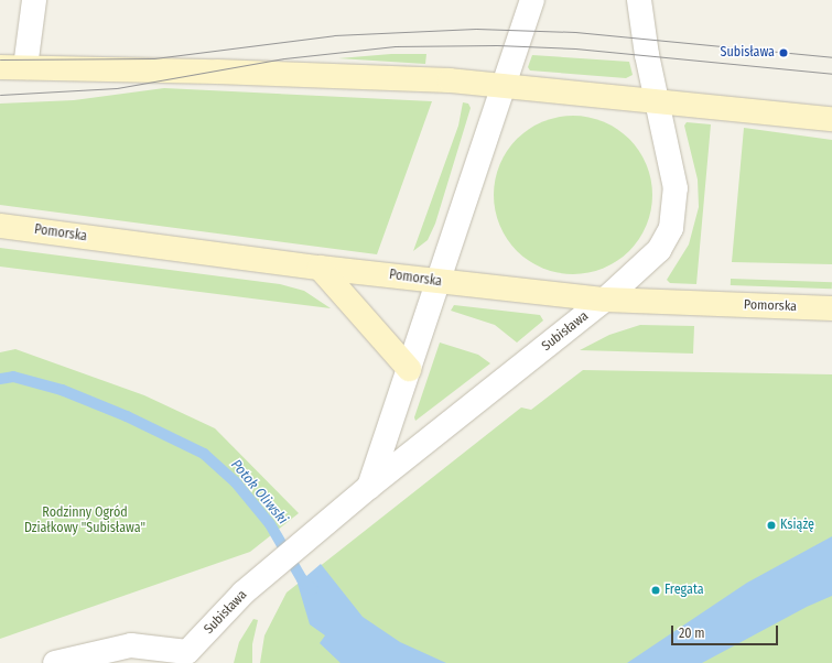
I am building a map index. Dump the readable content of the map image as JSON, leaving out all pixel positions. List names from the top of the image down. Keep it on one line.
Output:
{"streets":{"main road":["Pomorska"],"street":["Subisława"]},"crossings":[["Pomorska","Subisława"]],"water":["Potok Oliwski"],"parks":["Rodzinny Ogród Działkowy \"Subisława\""],"places":["Subisława","Książę","Fregata"],"scale_bar":"20 m"}
